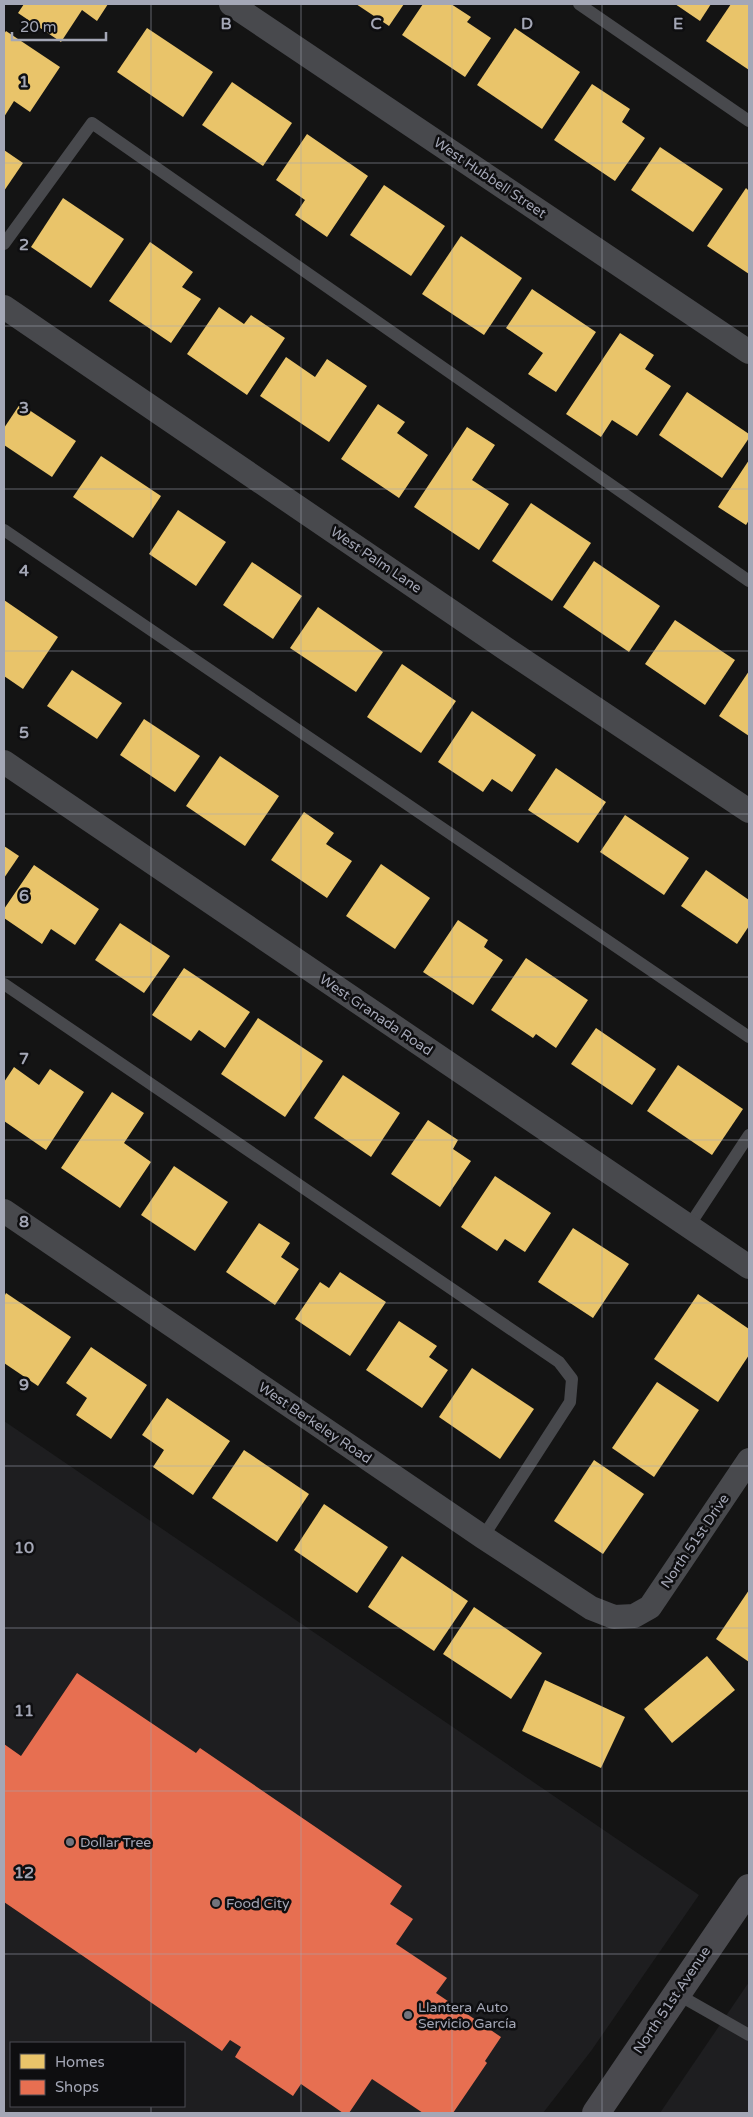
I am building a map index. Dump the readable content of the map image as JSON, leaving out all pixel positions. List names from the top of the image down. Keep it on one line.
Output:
{"streets":{"main road":["North 51st Avenue"],"street":["West Hubbell Street","West Palm Lane","West Granada Road","West Berkeley Road","North 51st Drive"]},"crossings":[["West Berkeley Road","North 51st Drive"]],"places":["Dollar Tree","Food City","Llantera Auto Servicio García"],"legend":["Homes","Shops"],"scale_bar":"20 m","grid":{"columns":["B","C","D","E"],"rows":["1","2","3","4","5","6","7","8","9","10","11","12"]}}
